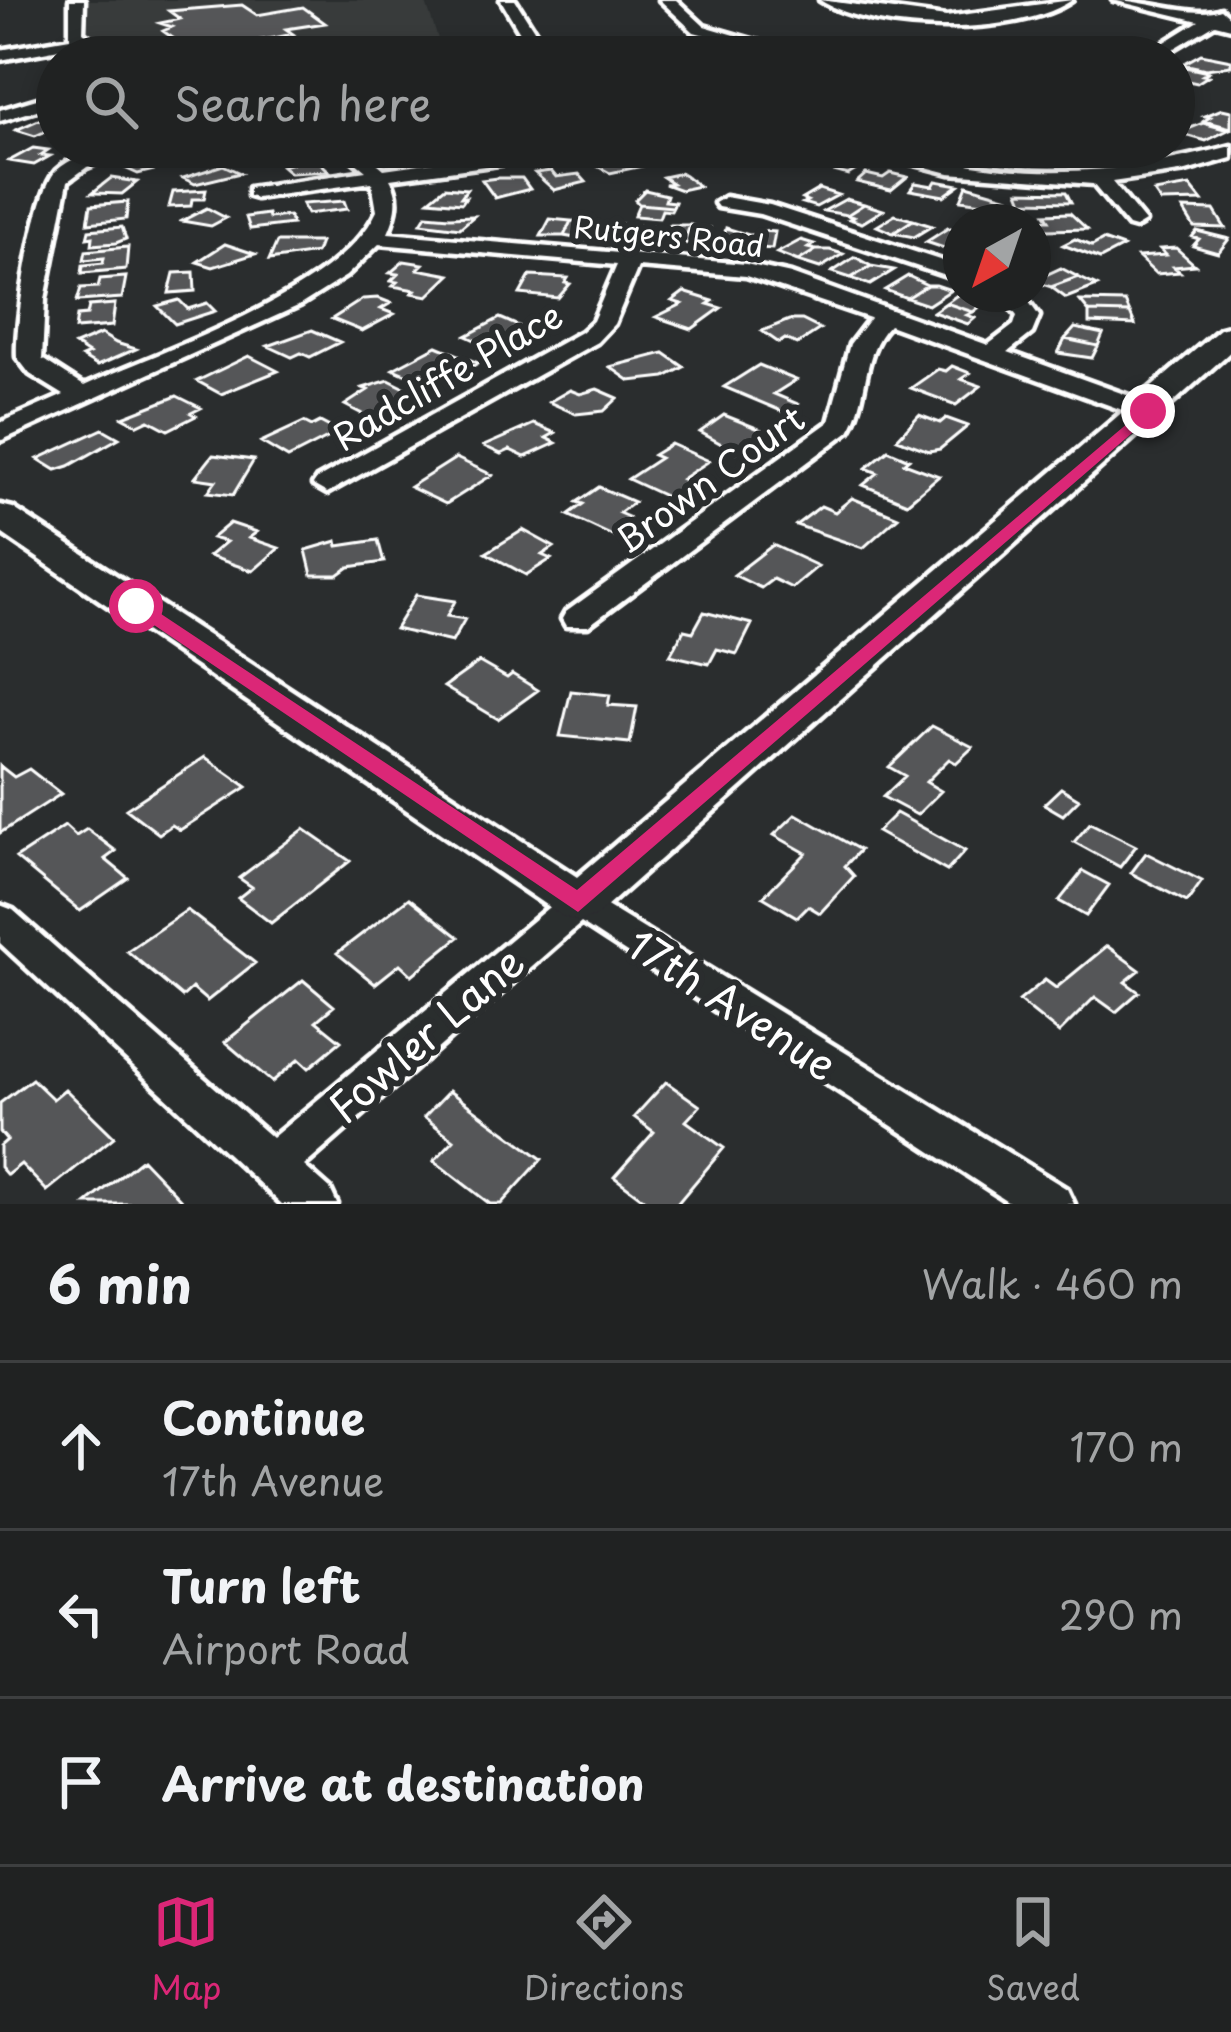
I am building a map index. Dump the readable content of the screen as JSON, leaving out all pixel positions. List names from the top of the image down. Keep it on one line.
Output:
{"streets":{"main road":["17th Avenue"],"street":["Rutgers Road","Radcliffe Place","Brown Court","Fowler Lane"]},"crossings":[["Rutgers Road","Radcliffe Place"],["Rutgers Road","Brown Court"],["17th Avenue","Fowler Lane"]],"north":"bottom left","page":{"search":"Search here","heading":["6 min","Walk · 460 m"],"list":[["Continue","17th Avenue","170 m"],["Turn left","Airport Road","290 m"],"Arrive at destination"],"nav":["Map","Directions","Saved"]}}
